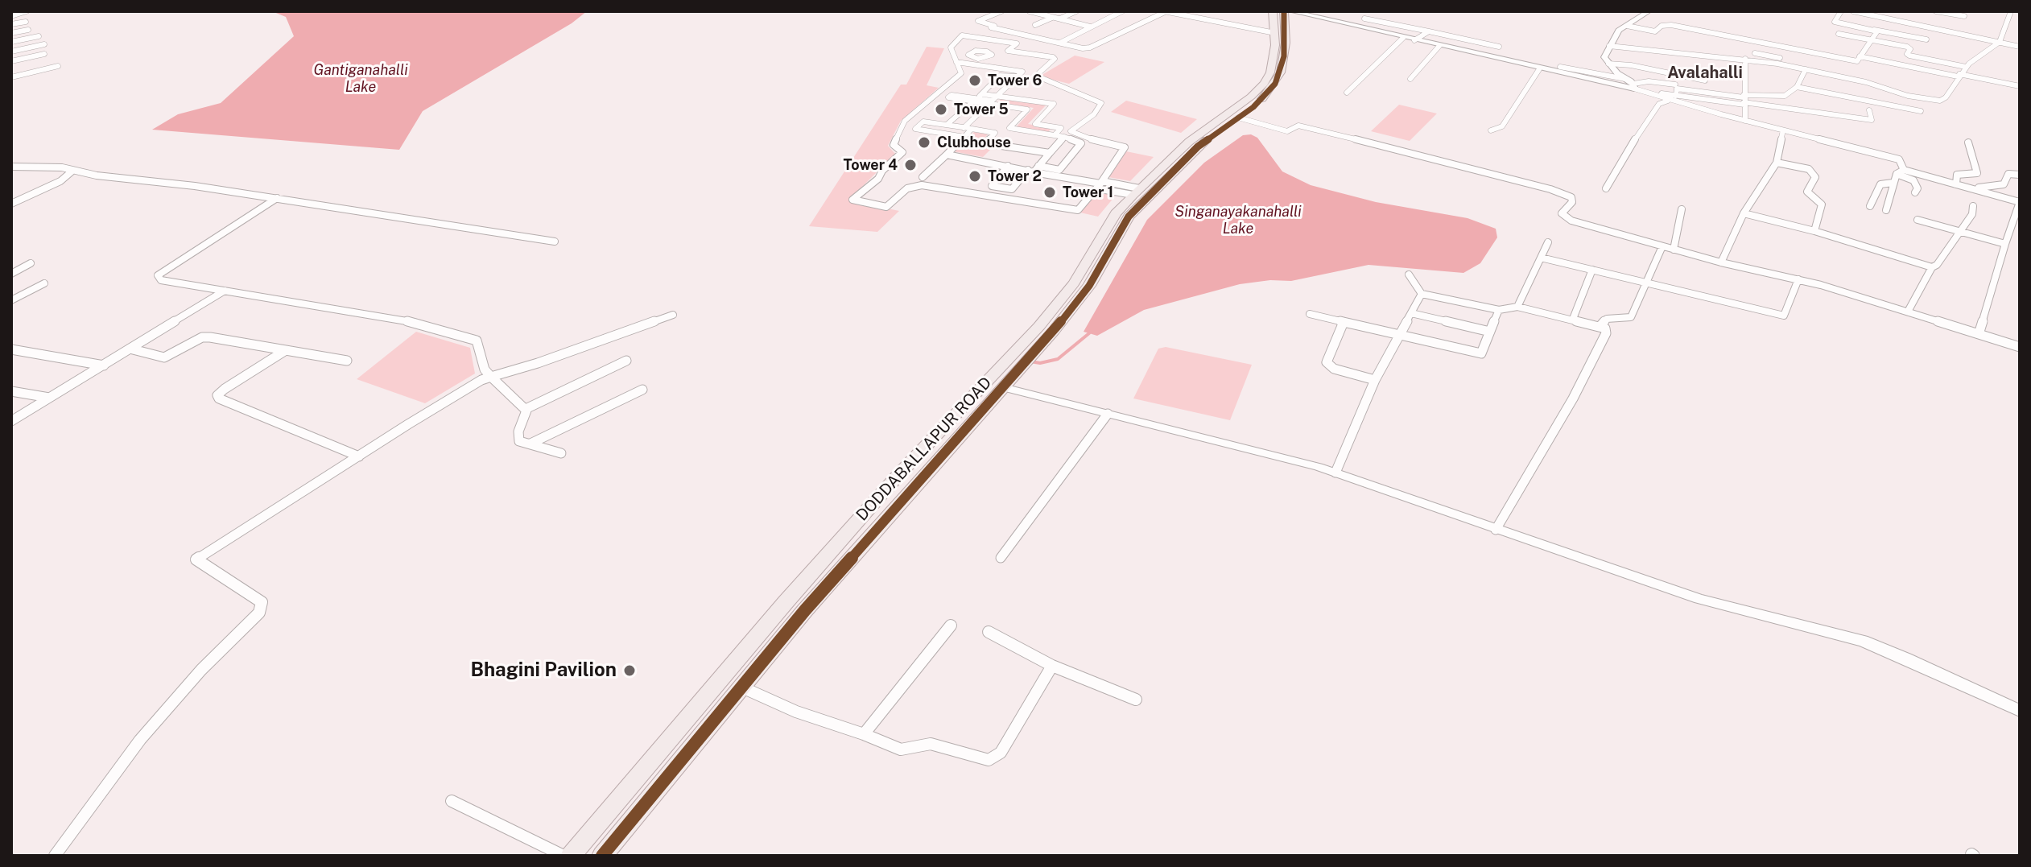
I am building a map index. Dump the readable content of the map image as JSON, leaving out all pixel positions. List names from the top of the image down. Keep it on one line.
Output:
{"streets":{"main road":["DODDABALLAPUR ROAD"]},"districts":["Avalahalli"],"water":["Gantiganahalli Lake","Singanayakanahalli Lake"],"places":["Tower 6","Tower 5","Clubhouse","Tower 4","Tower 2","Tower 1","Bhagini Pavilion"]}
